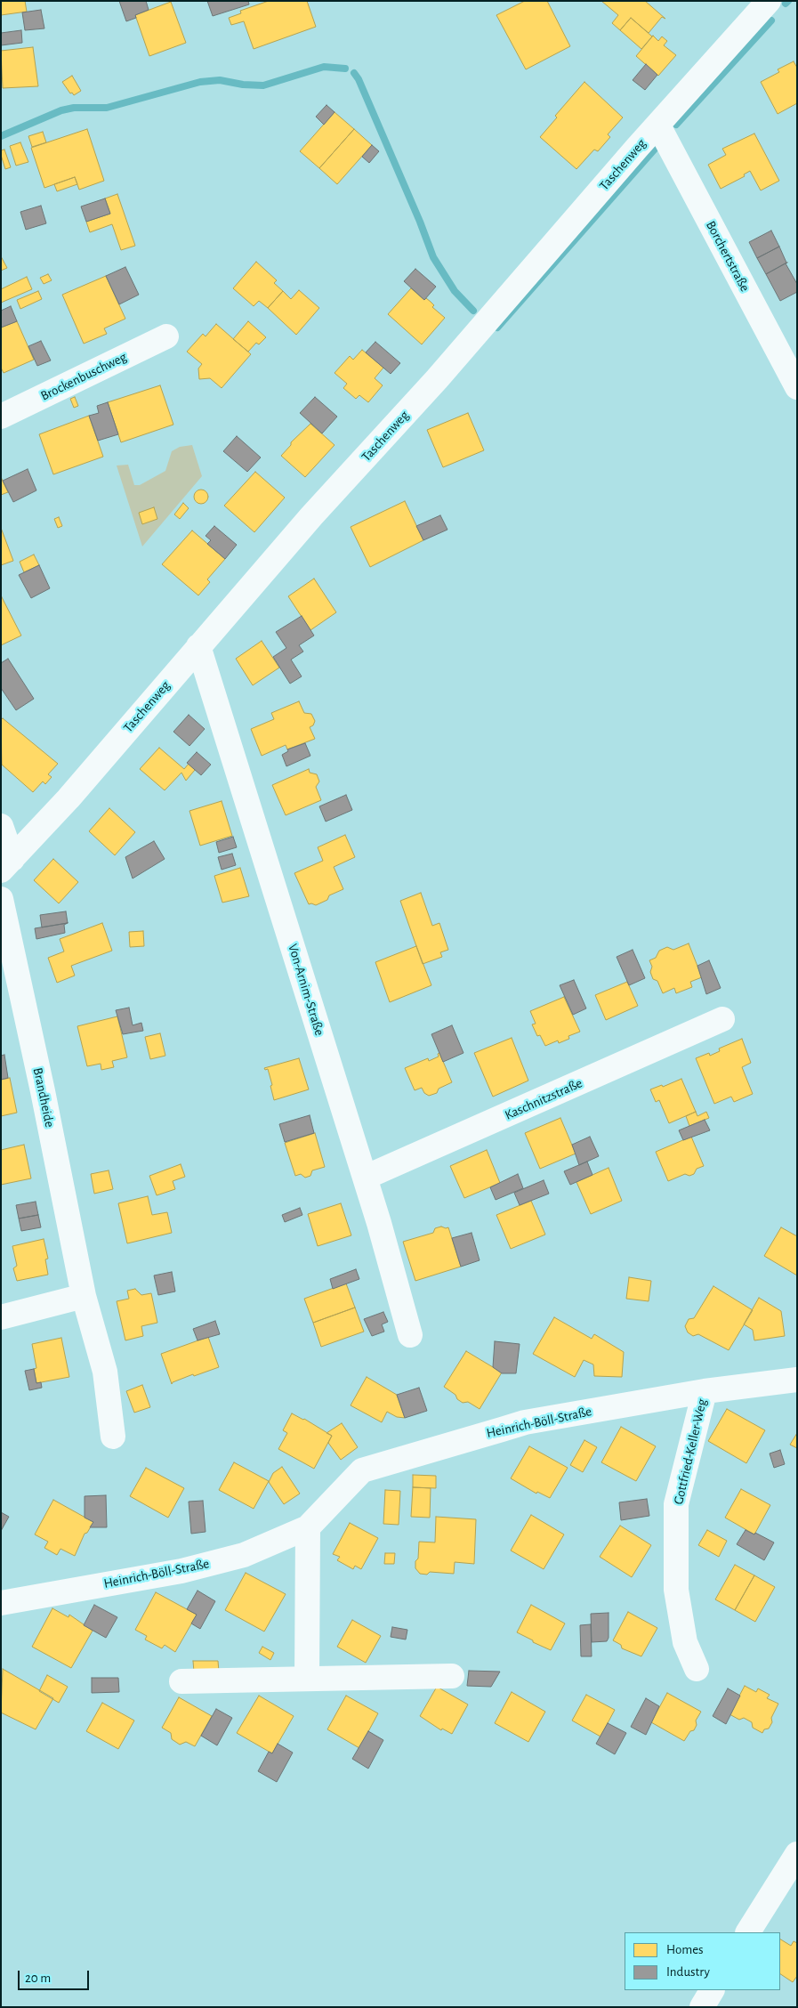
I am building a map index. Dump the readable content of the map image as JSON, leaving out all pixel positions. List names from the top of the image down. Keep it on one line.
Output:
{"streets":{"street":["Taschenweg","Borchertstraße","Brockenbuschweg","Von-Arnim-Straße","Brandheide","Kaschnitzstraße","Heinrich-Böll-Straße","Gottfried-Keller-Weg"]},"crossings":[["Taschenweg","Borchertstraße"],["Taschenweg","Von-Arnim-Straße"],["Von-Arnim-Straße","Kaschnitzstraße"],["Heinrich-Böll-Straße","Gottfried-Keller-Weg"]],"legend":["Homes","Industry"],"scale_bar":"20 m"}
